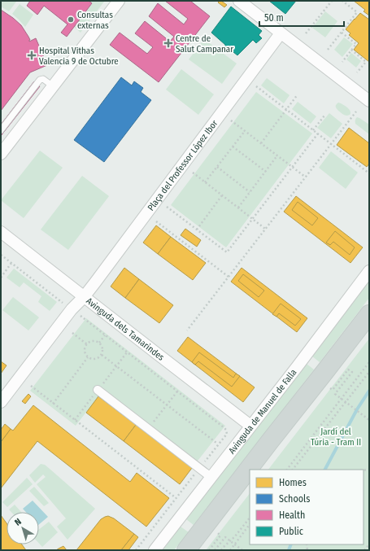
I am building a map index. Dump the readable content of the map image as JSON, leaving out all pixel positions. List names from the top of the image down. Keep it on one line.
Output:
{"streets":{"street":["Plaça del Professor López Ibor","Avinguda dels Tamarindes","Avinguda de Manuel de Falla"]},"crossings":[["Plaça del Professor López Ibor","Avinguda dels Tamarindes"],["Avinguda dels Tamarindes","Avinguda de Manuel de Falla"]],"parks":["Jardí del Túria - Tram II"],"places":{"other":["Consultas externas"],"health":["Centre de Salut Campanar","Hospital Vithas Valencia 9 de Octubre"]},"legend":["Homes","Schools","Health","Public"],"scale_bar":"50 m","north":"top left"}
